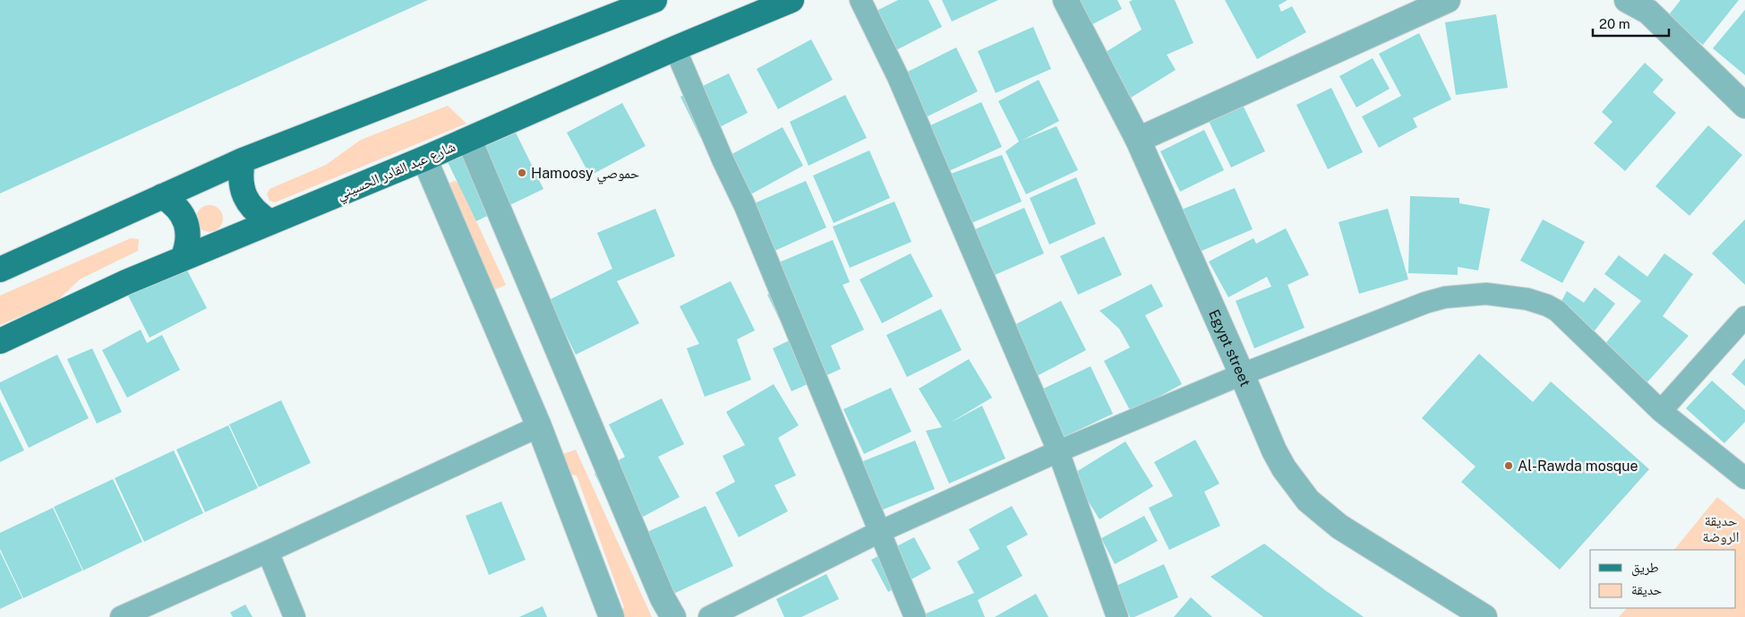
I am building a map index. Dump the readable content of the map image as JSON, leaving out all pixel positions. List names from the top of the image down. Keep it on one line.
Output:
{"streets":{"main road":["شارع عبد القادر الحسيني"],"street":["Egypt street"]},"parks":["حديقة الروضة"],"places":["Hamoosy حموصي","Al-Rawda mosque"],"legend":["طريق","حديقة"],"scale_bar":"20 m"}
